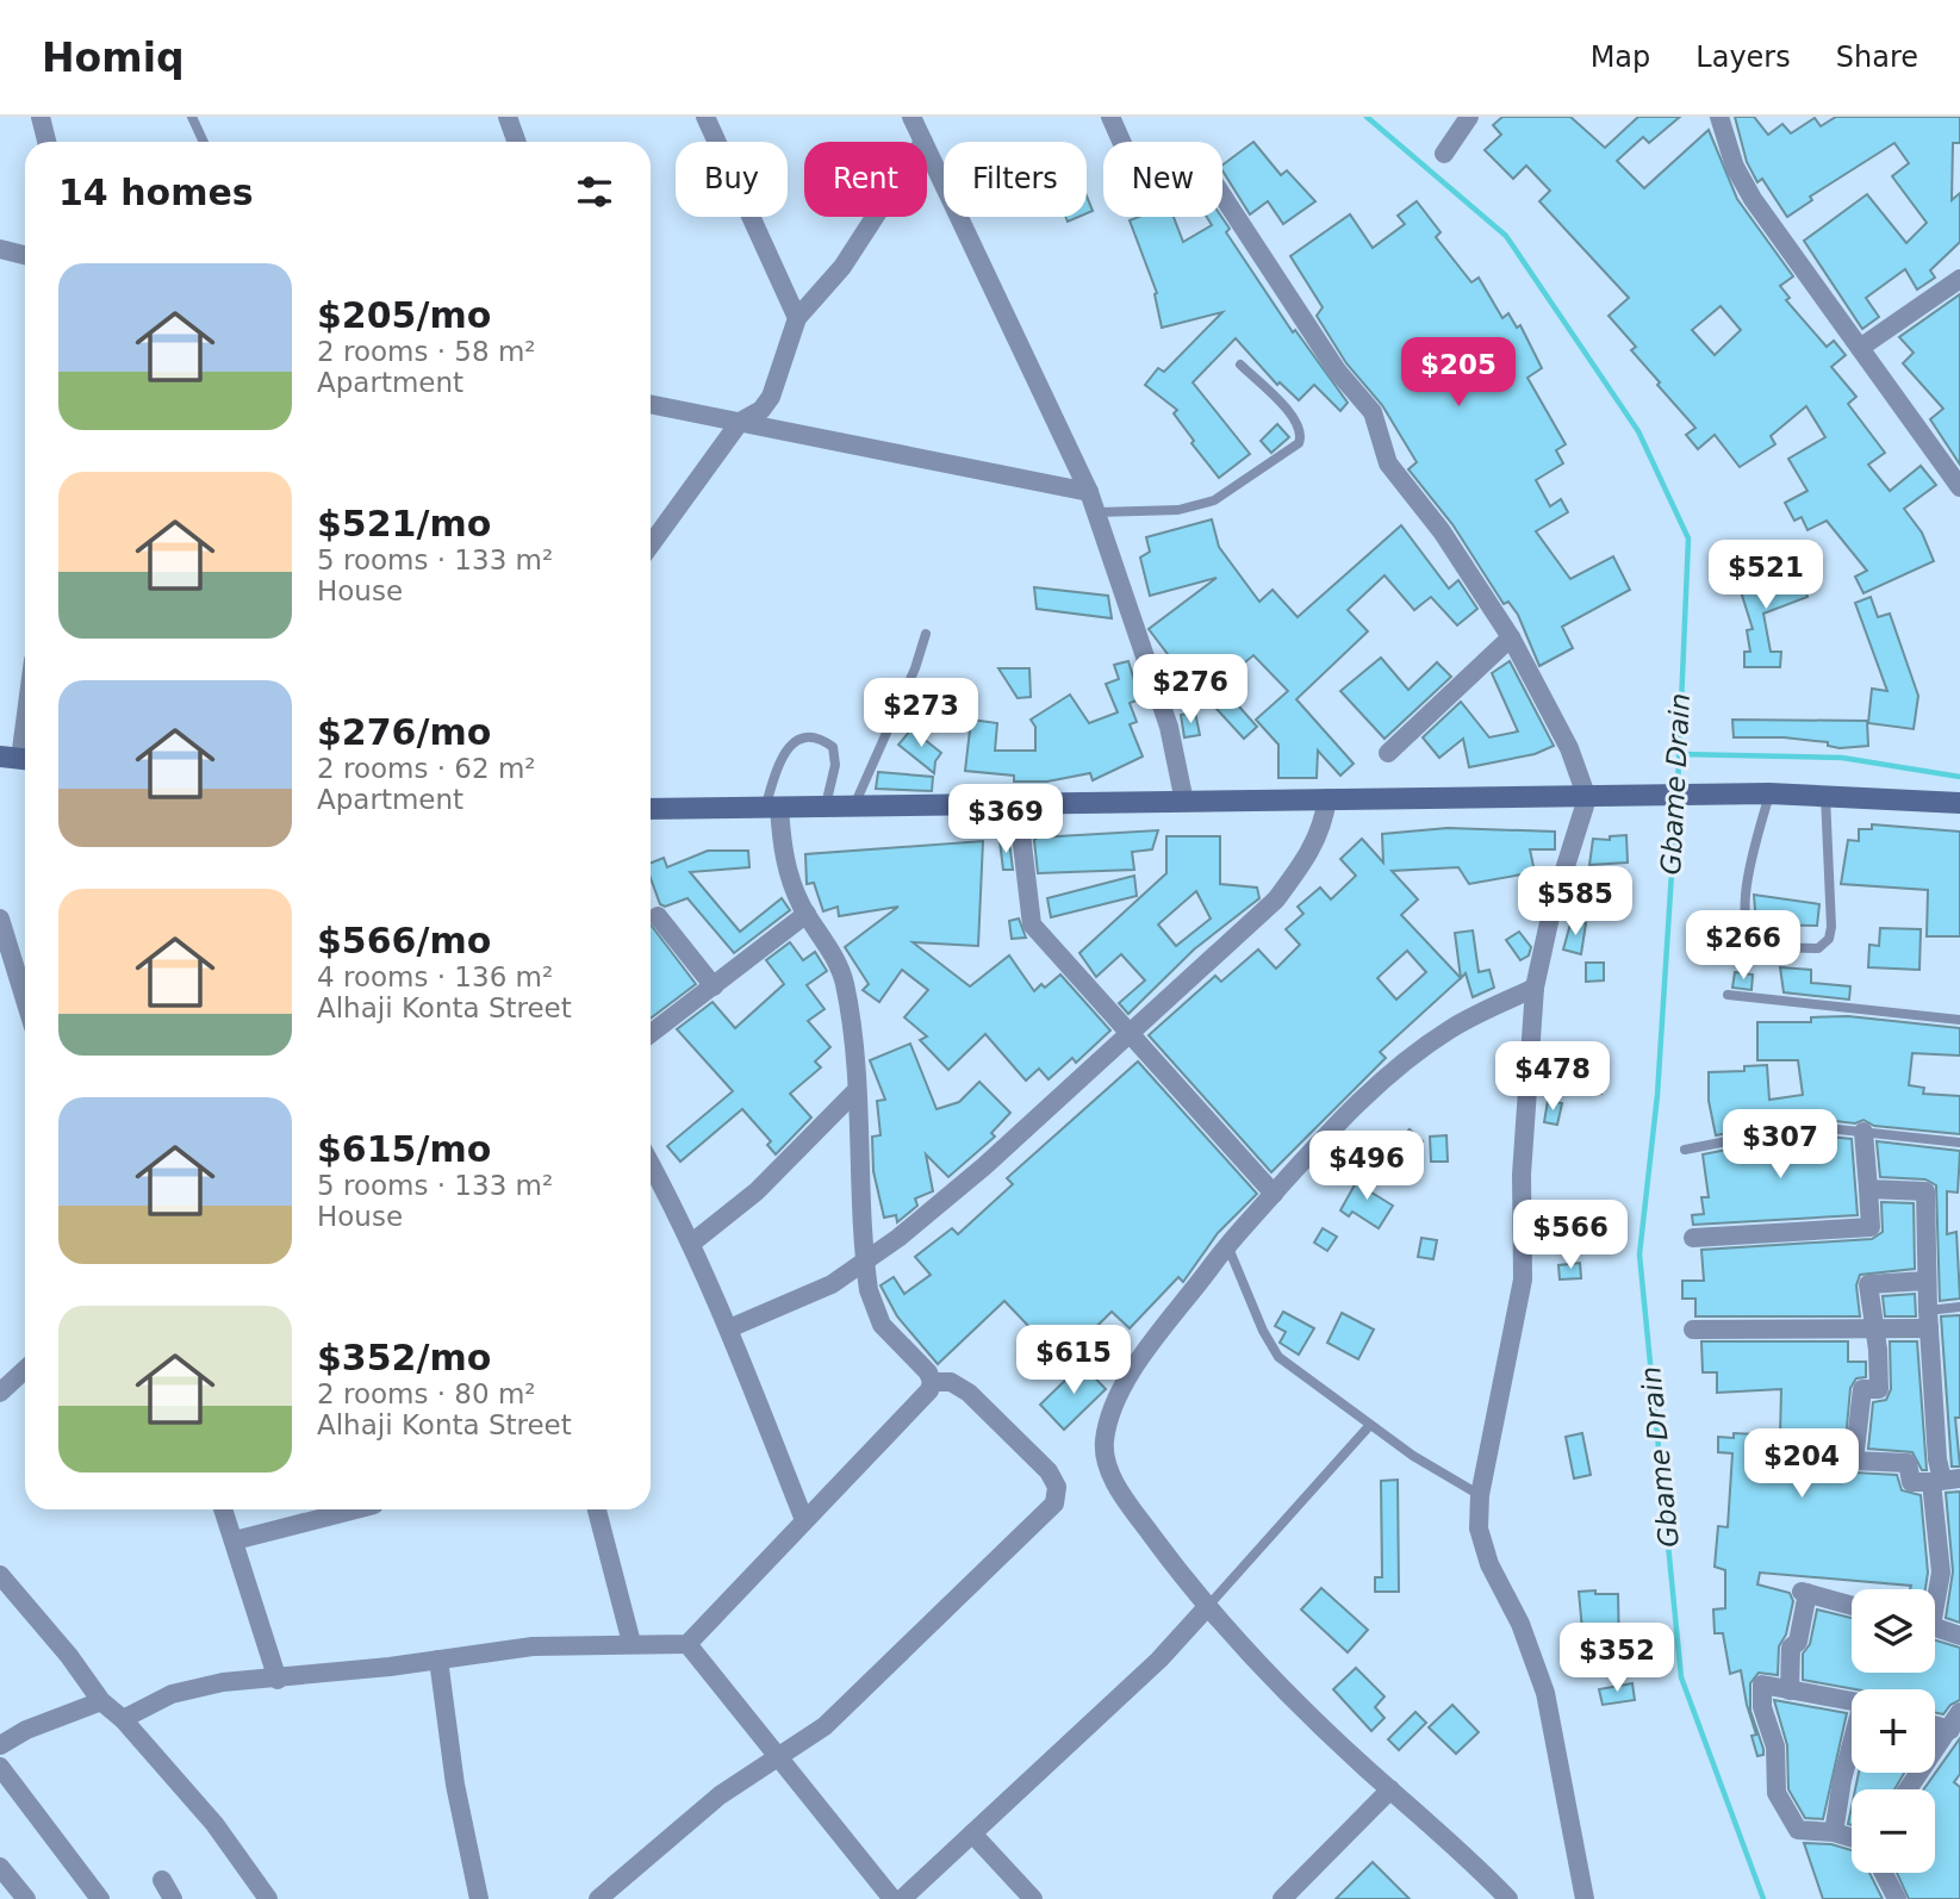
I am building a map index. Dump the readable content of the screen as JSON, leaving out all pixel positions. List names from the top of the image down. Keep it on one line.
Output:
{"water":["Gbame Drain"],"page":{"header":"Homiq","nav":["Map","Layers","Share"],"chip":["Buy","Rent","Filters","New"],"heading":"14 homes","list":[{"name":"$205/mo","note":"2 rooms · 58 m² · Apartment"},{"name":"$521/mo","note":"5 rooms · 133 m² · House"},{"name":"$276/mo","note":"2 rooms · 62 m² · Apartment"},{"name":"$566/mo","note":"4 rooms · 136 m² · Alhaji Konta Street"},{"name":"$615/mo","note":"5 rooms · 133 m² · House"},{"name":"$352/mo","note":"2 rooms · 80 m² · Alhaji Konta Street"}],"price":["$205","$521","$276","$273","$369","$585","$266","$478","$307","$496","$566","$615","$204","$352"],"map_buttons":["+","−"]}}
